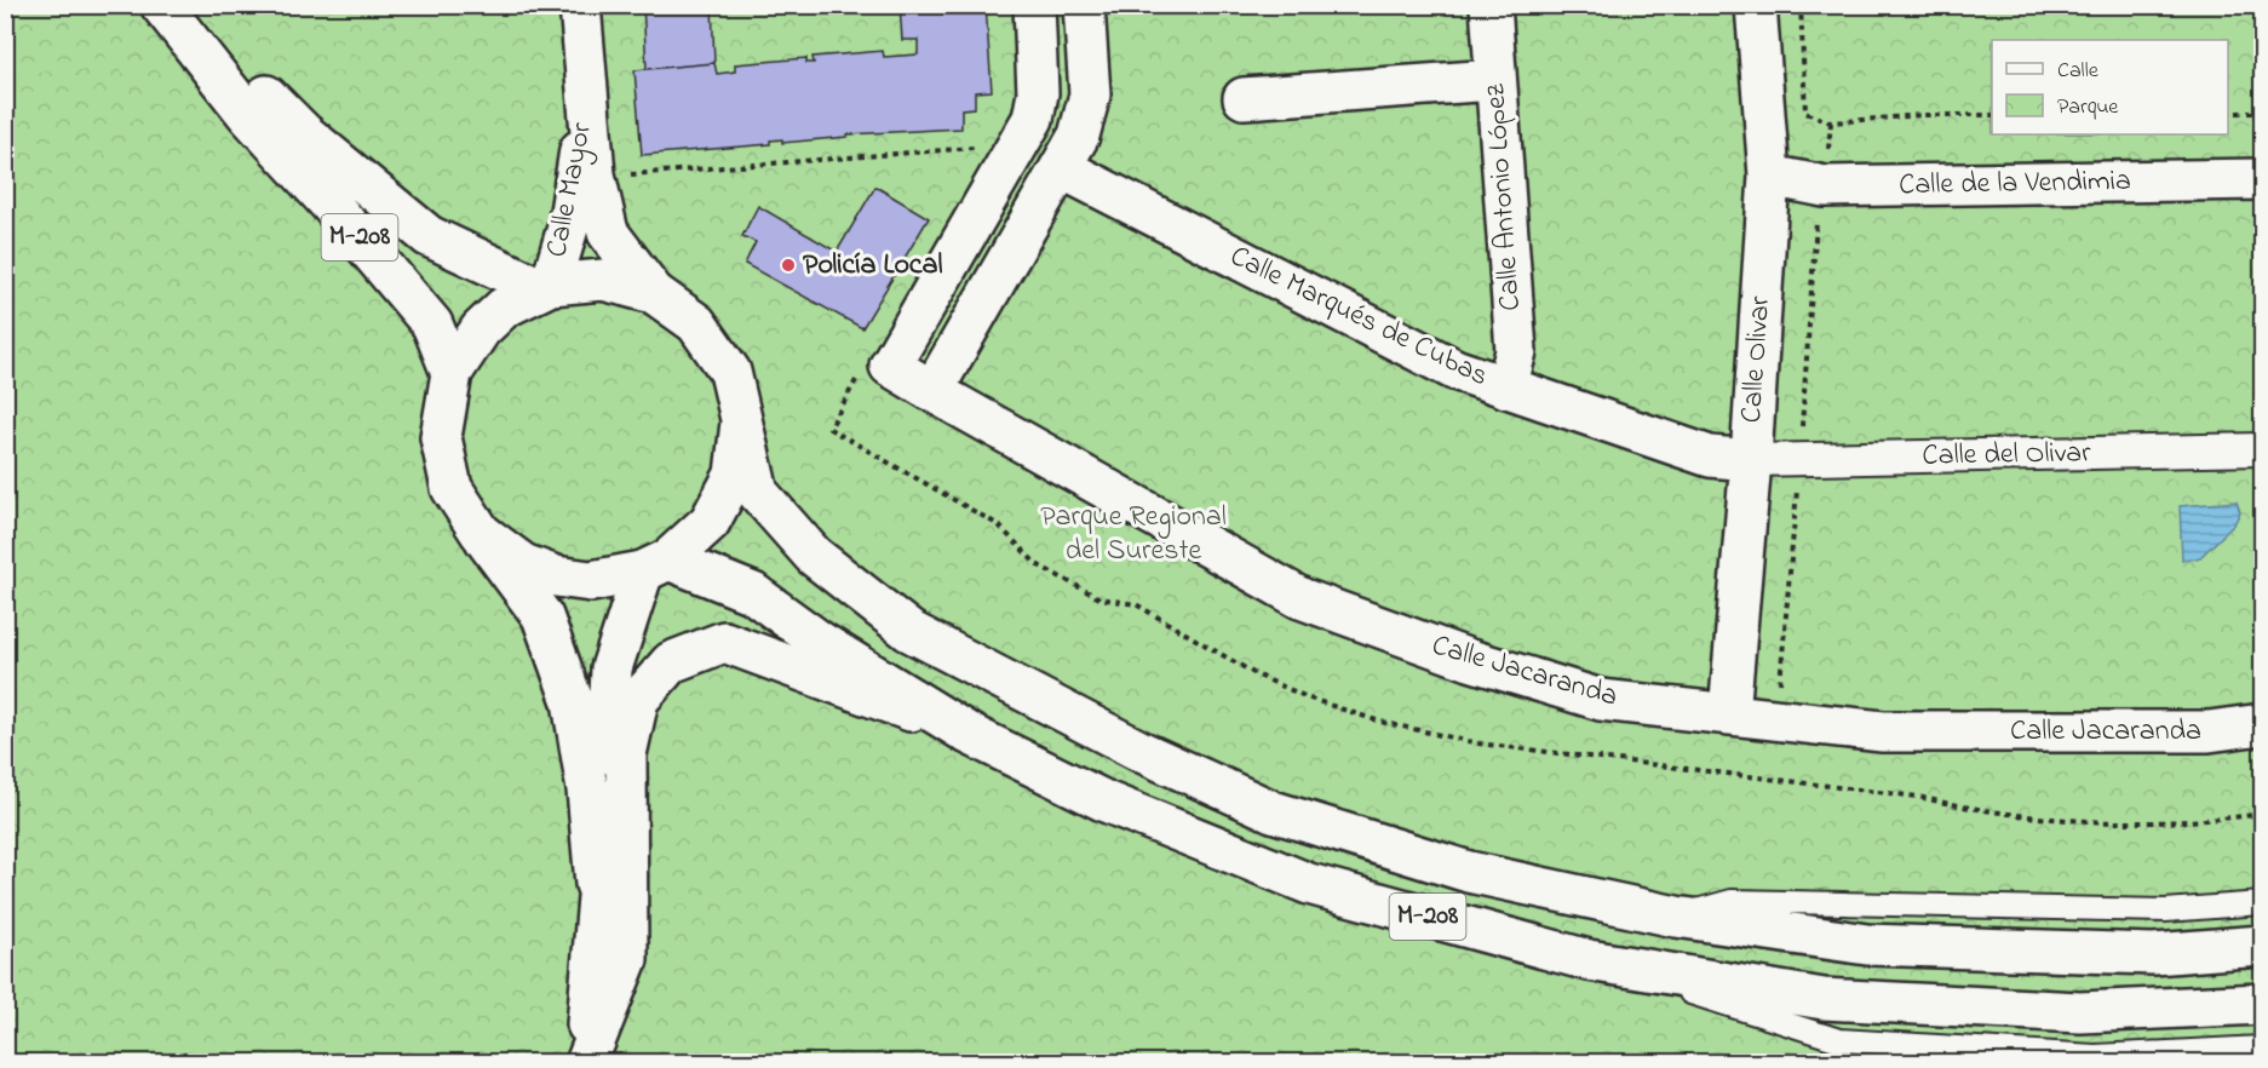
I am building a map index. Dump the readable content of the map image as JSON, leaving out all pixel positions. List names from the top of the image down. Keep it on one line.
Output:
{"streets":{"street":["Calle de la Vendimia","Calle Mayor","Calle Antonio López","M-208","Calle Marqués de Cubas","Calle Olivar","Calle del Olivar","Calle Jacaranda"]},"crossings":[["Calle de la Vendimia","Calle Olivar"],["Calle Mayor","M-208"],["Calle Antonio López","Calle Marqués de Cubas"],["Calle Marqués de Cubas","Calle Olivar"],["Calle Marqués de Cubas","Calle del Olivar"],["Calle Olivar","Calle del Olivar"],["Calle Olivar","Calle Jacaranda"]],"parks":["Parque Regional del Sureste"],"places":["Policía Local"],"legend":["Calle","Parque"]}
